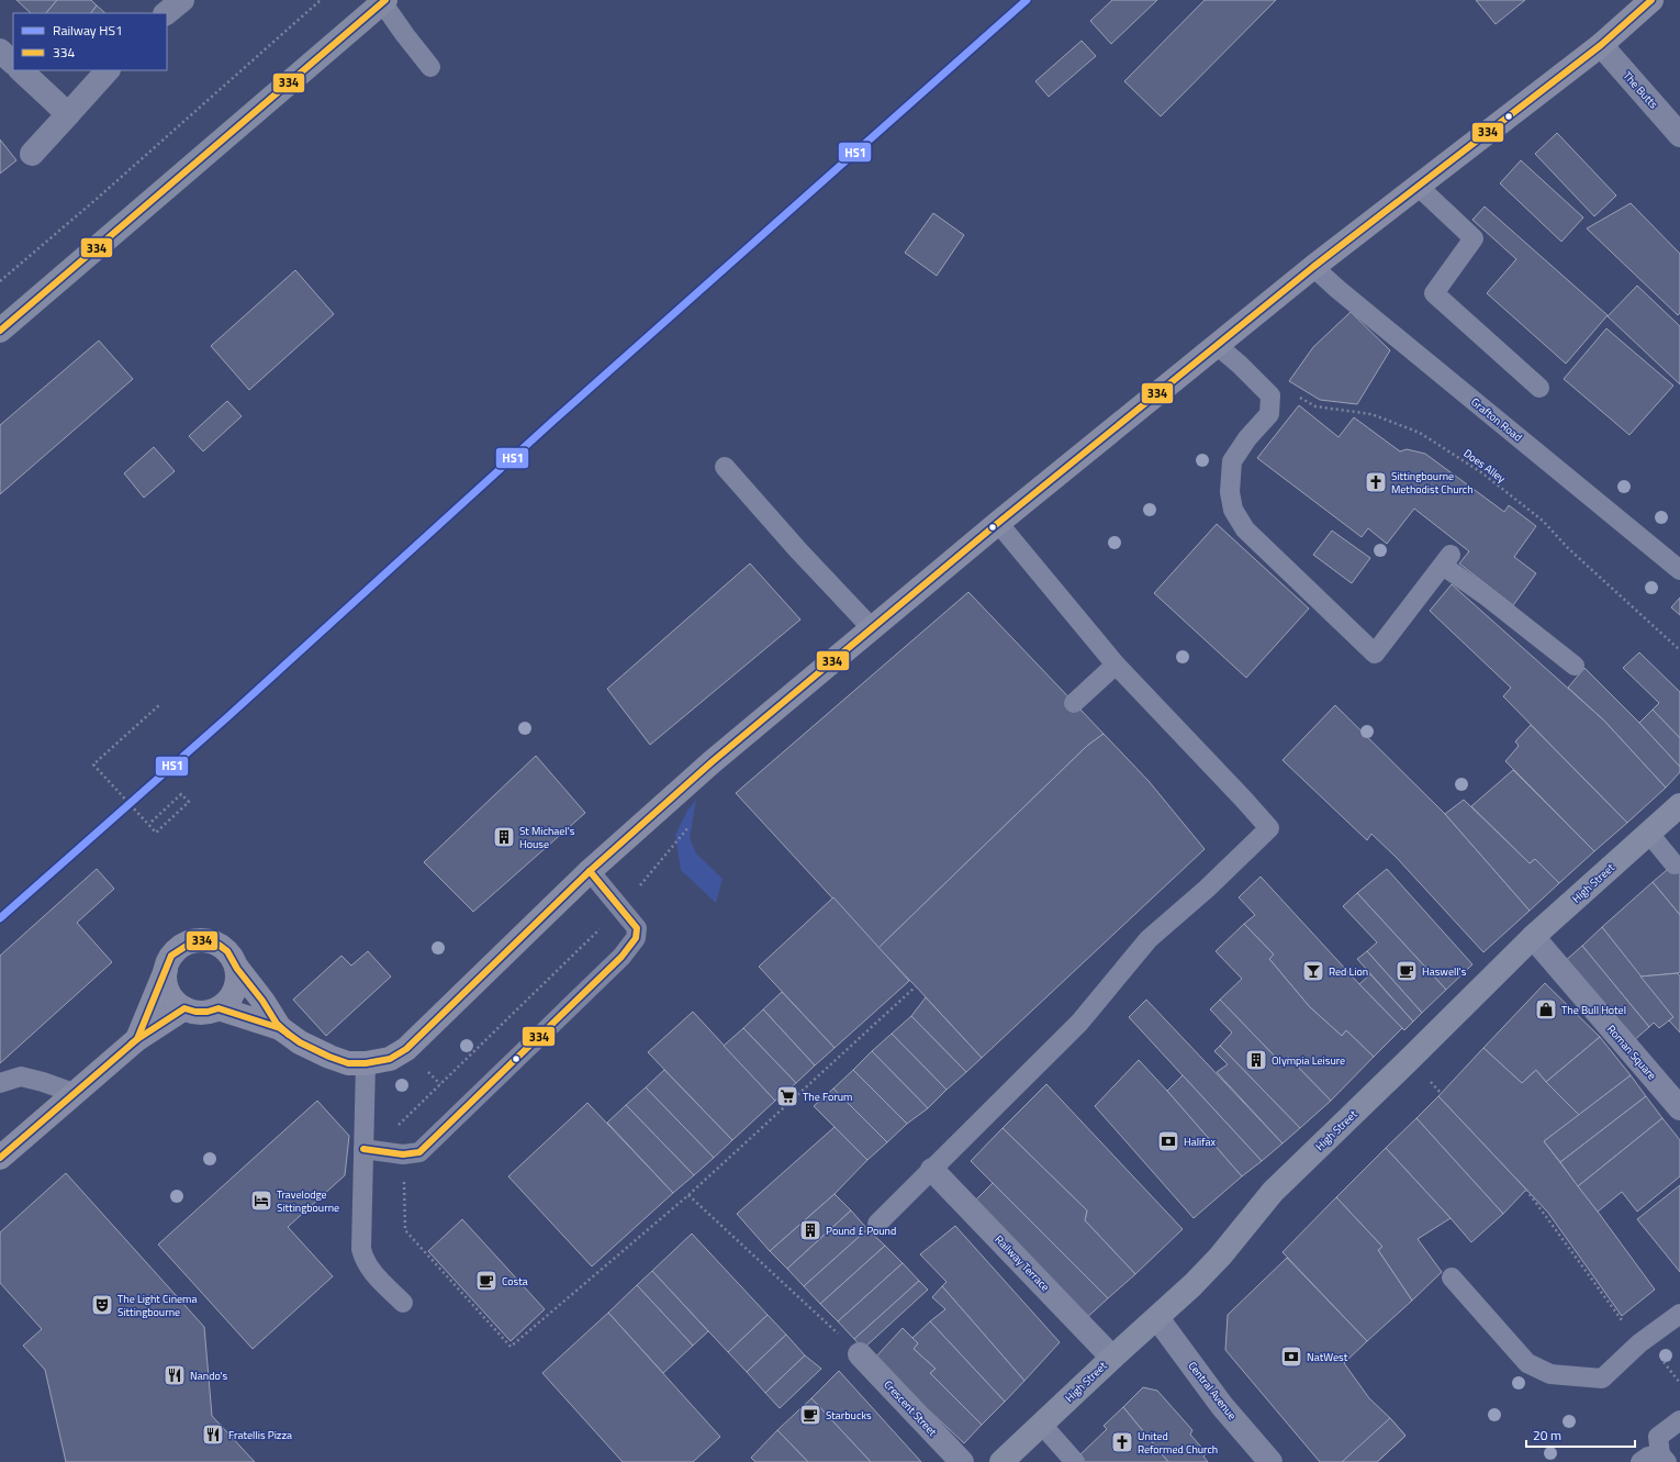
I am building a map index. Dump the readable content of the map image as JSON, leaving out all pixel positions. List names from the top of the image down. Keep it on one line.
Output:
{"streets":{"street":["The Butts","High Street","Roman Square","Railway Terrace","Central Avenue","Crescent Street"],"lane":["Grafton Road"],"path":["Does Alley"]},"crossings":[["High Street","Roman Square"],["High Street","Railway Terrace"],["High Street","Central Avenue"]],"places":{"church":["Sittingbourne Methodist Church","United Reformed Church"],"building":["St Michael's House","Olympia Leisure","Pound £ Pound"],"bar":["Red Lion"],"cafe":["Haswell's","Costa","Starbucks"],"shop":["The Bull Hotel"],"supermarket":["The Forum"],"bank":["Halifax","NatWest"],"hotel":["Travelodge Sittingbourne"],"theatre":["The Light Cinema Sittingbourne"],"restaurant":["Nando's","Fratellis Pizza"]},"lines":["rail line HS1","transit line 334"],"legend":["Railway HS1","334"],"scale_bar":"20 m"}
